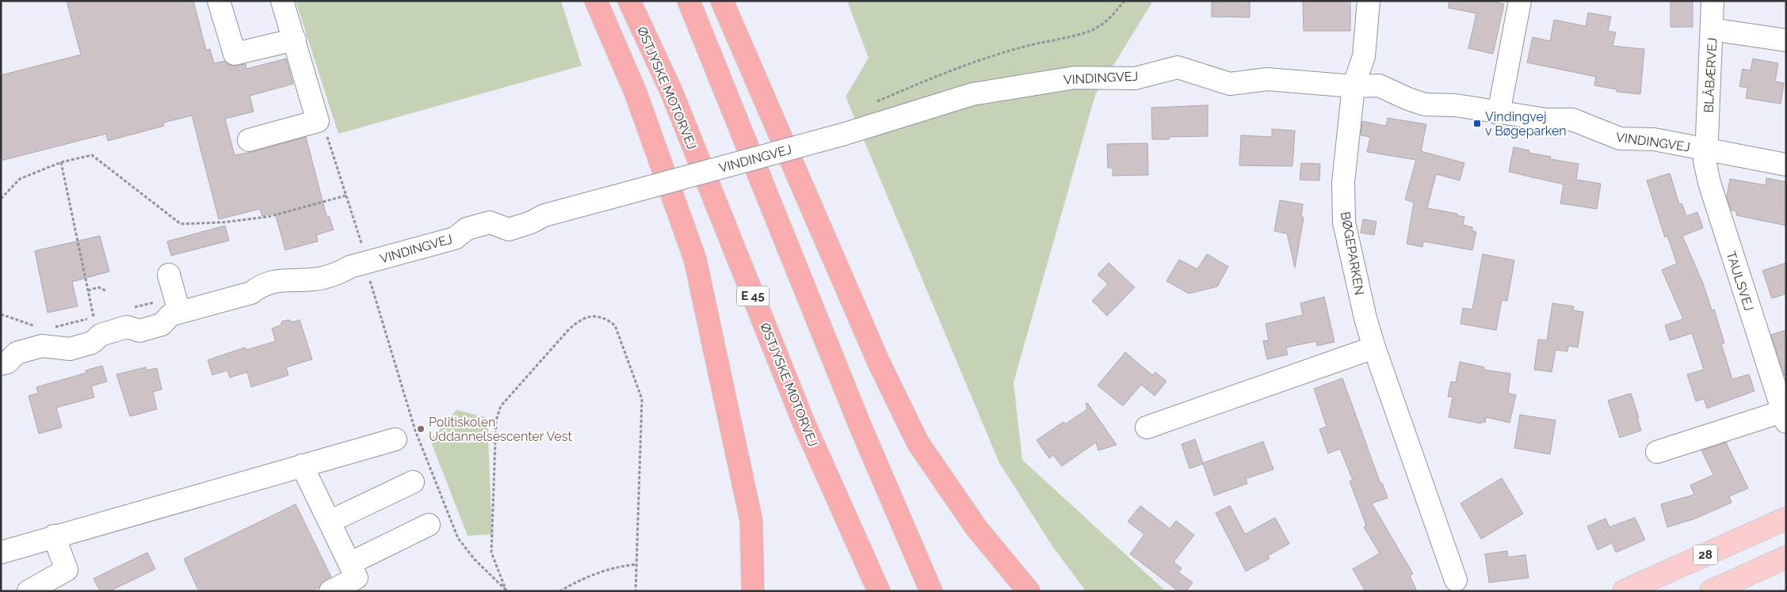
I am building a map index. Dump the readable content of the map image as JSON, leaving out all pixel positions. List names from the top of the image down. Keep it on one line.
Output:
{"streets":{"highway":["ØSTJYSKE MOTORVEJ","E 45"],"main road":["28"],"street":["BLÅBÆRVEJ","VINDINGVEJ","BØGEPARKEN","TAULSVEJ"]},"crossings":[["BLÅBÆRVEJ","VINDINGVEJ"],["BLÅBÆRVEJ","TAULSVEJ"],["VINDINGVEJ","BØGEPARKEN"],["VINDINGVEJ","TAULSVEJ"]],"places":{"transit":["Vindingvej v Bøgeparken"],"other":["Politiskolen Uddannelsescenter Vest"]}}
